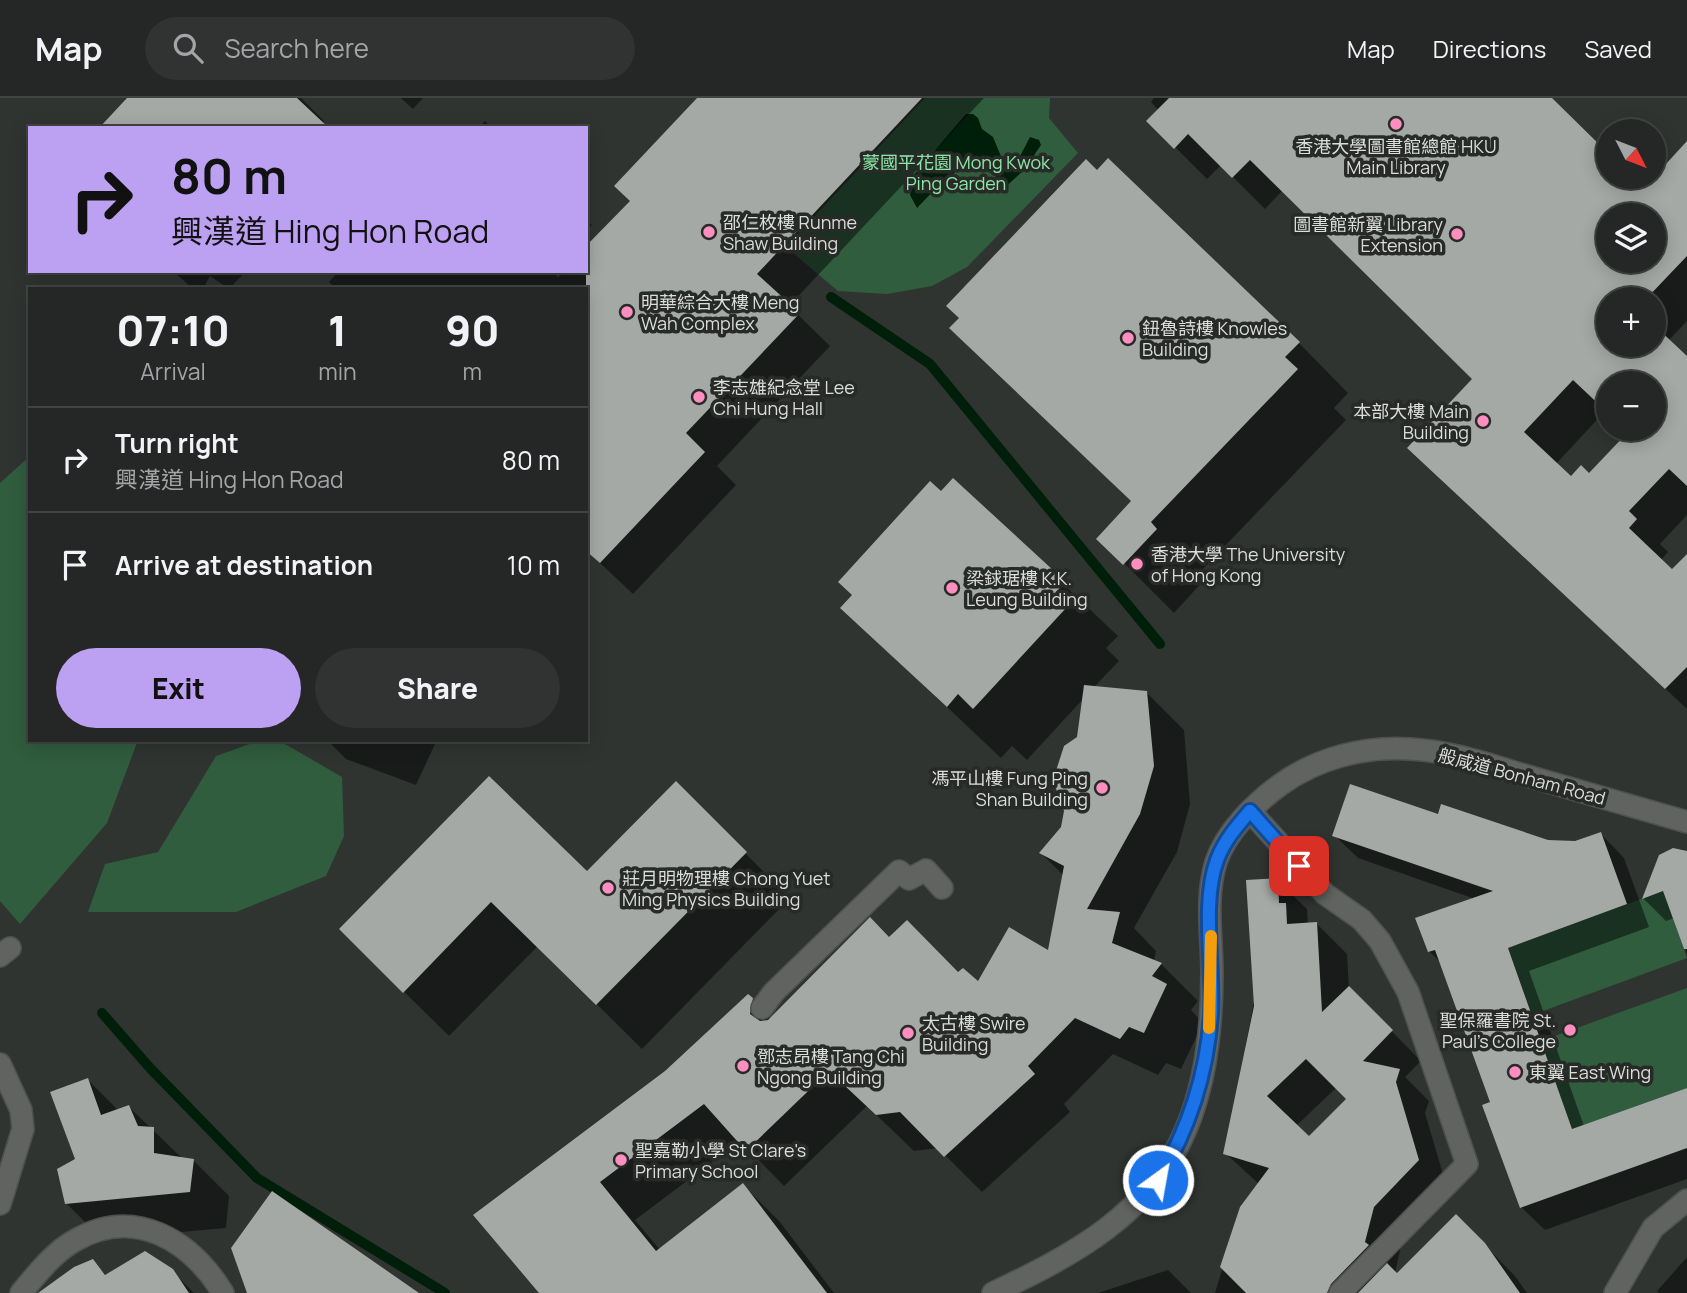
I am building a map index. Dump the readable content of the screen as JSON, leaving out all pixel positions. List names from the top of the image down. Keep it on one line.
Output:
{"streets":{"street":["般咸道 Bonham Road"]},"parks":["蒙國平花園 Mong Kwok Ping Garden"],"places":["香港大學圖書館總館 HKU Main Library","邵仁枚樓 Runme Shaw Building","圖書館新翼 Library Extension","明華綜合大樓 Meng Wah Complex","鈕魯詩樓 Knowles Building","李志雄紀念堂 Lee Chi Hung Hall","本部大樓 Main Building","香港大學 The University of Hong Kong","梁銶琚樓 K.K. Leung Building","馮平山樓 Fung Ping Shan Building","莊月明物理樓 Chong Yuet Ming Physics Building","聖保羅書院 St. Paul's College","太古樓 Swire Building","鄧志昂樓 Tang Chi Ngong Building","東翼 East Wing","聖嘉勒小學 St Clare's Primary School"],"north":"bottom right","page":{"header":"Map","search":"Search here","nav":["Map","Directions","Saved"],"map_buttons":["+","−"],"turn":["80 m","興漢道 Hing Hon Road"],"eta":["07:10","Arrival","1","min","90","m"],"list":[{"name":"Turn right","note":"興漢道 Hing Hon Road","value":"80 m"},{"name":"Arrive at destination","value":"10 m"}],"buttons":["Exit","Share"]}}
